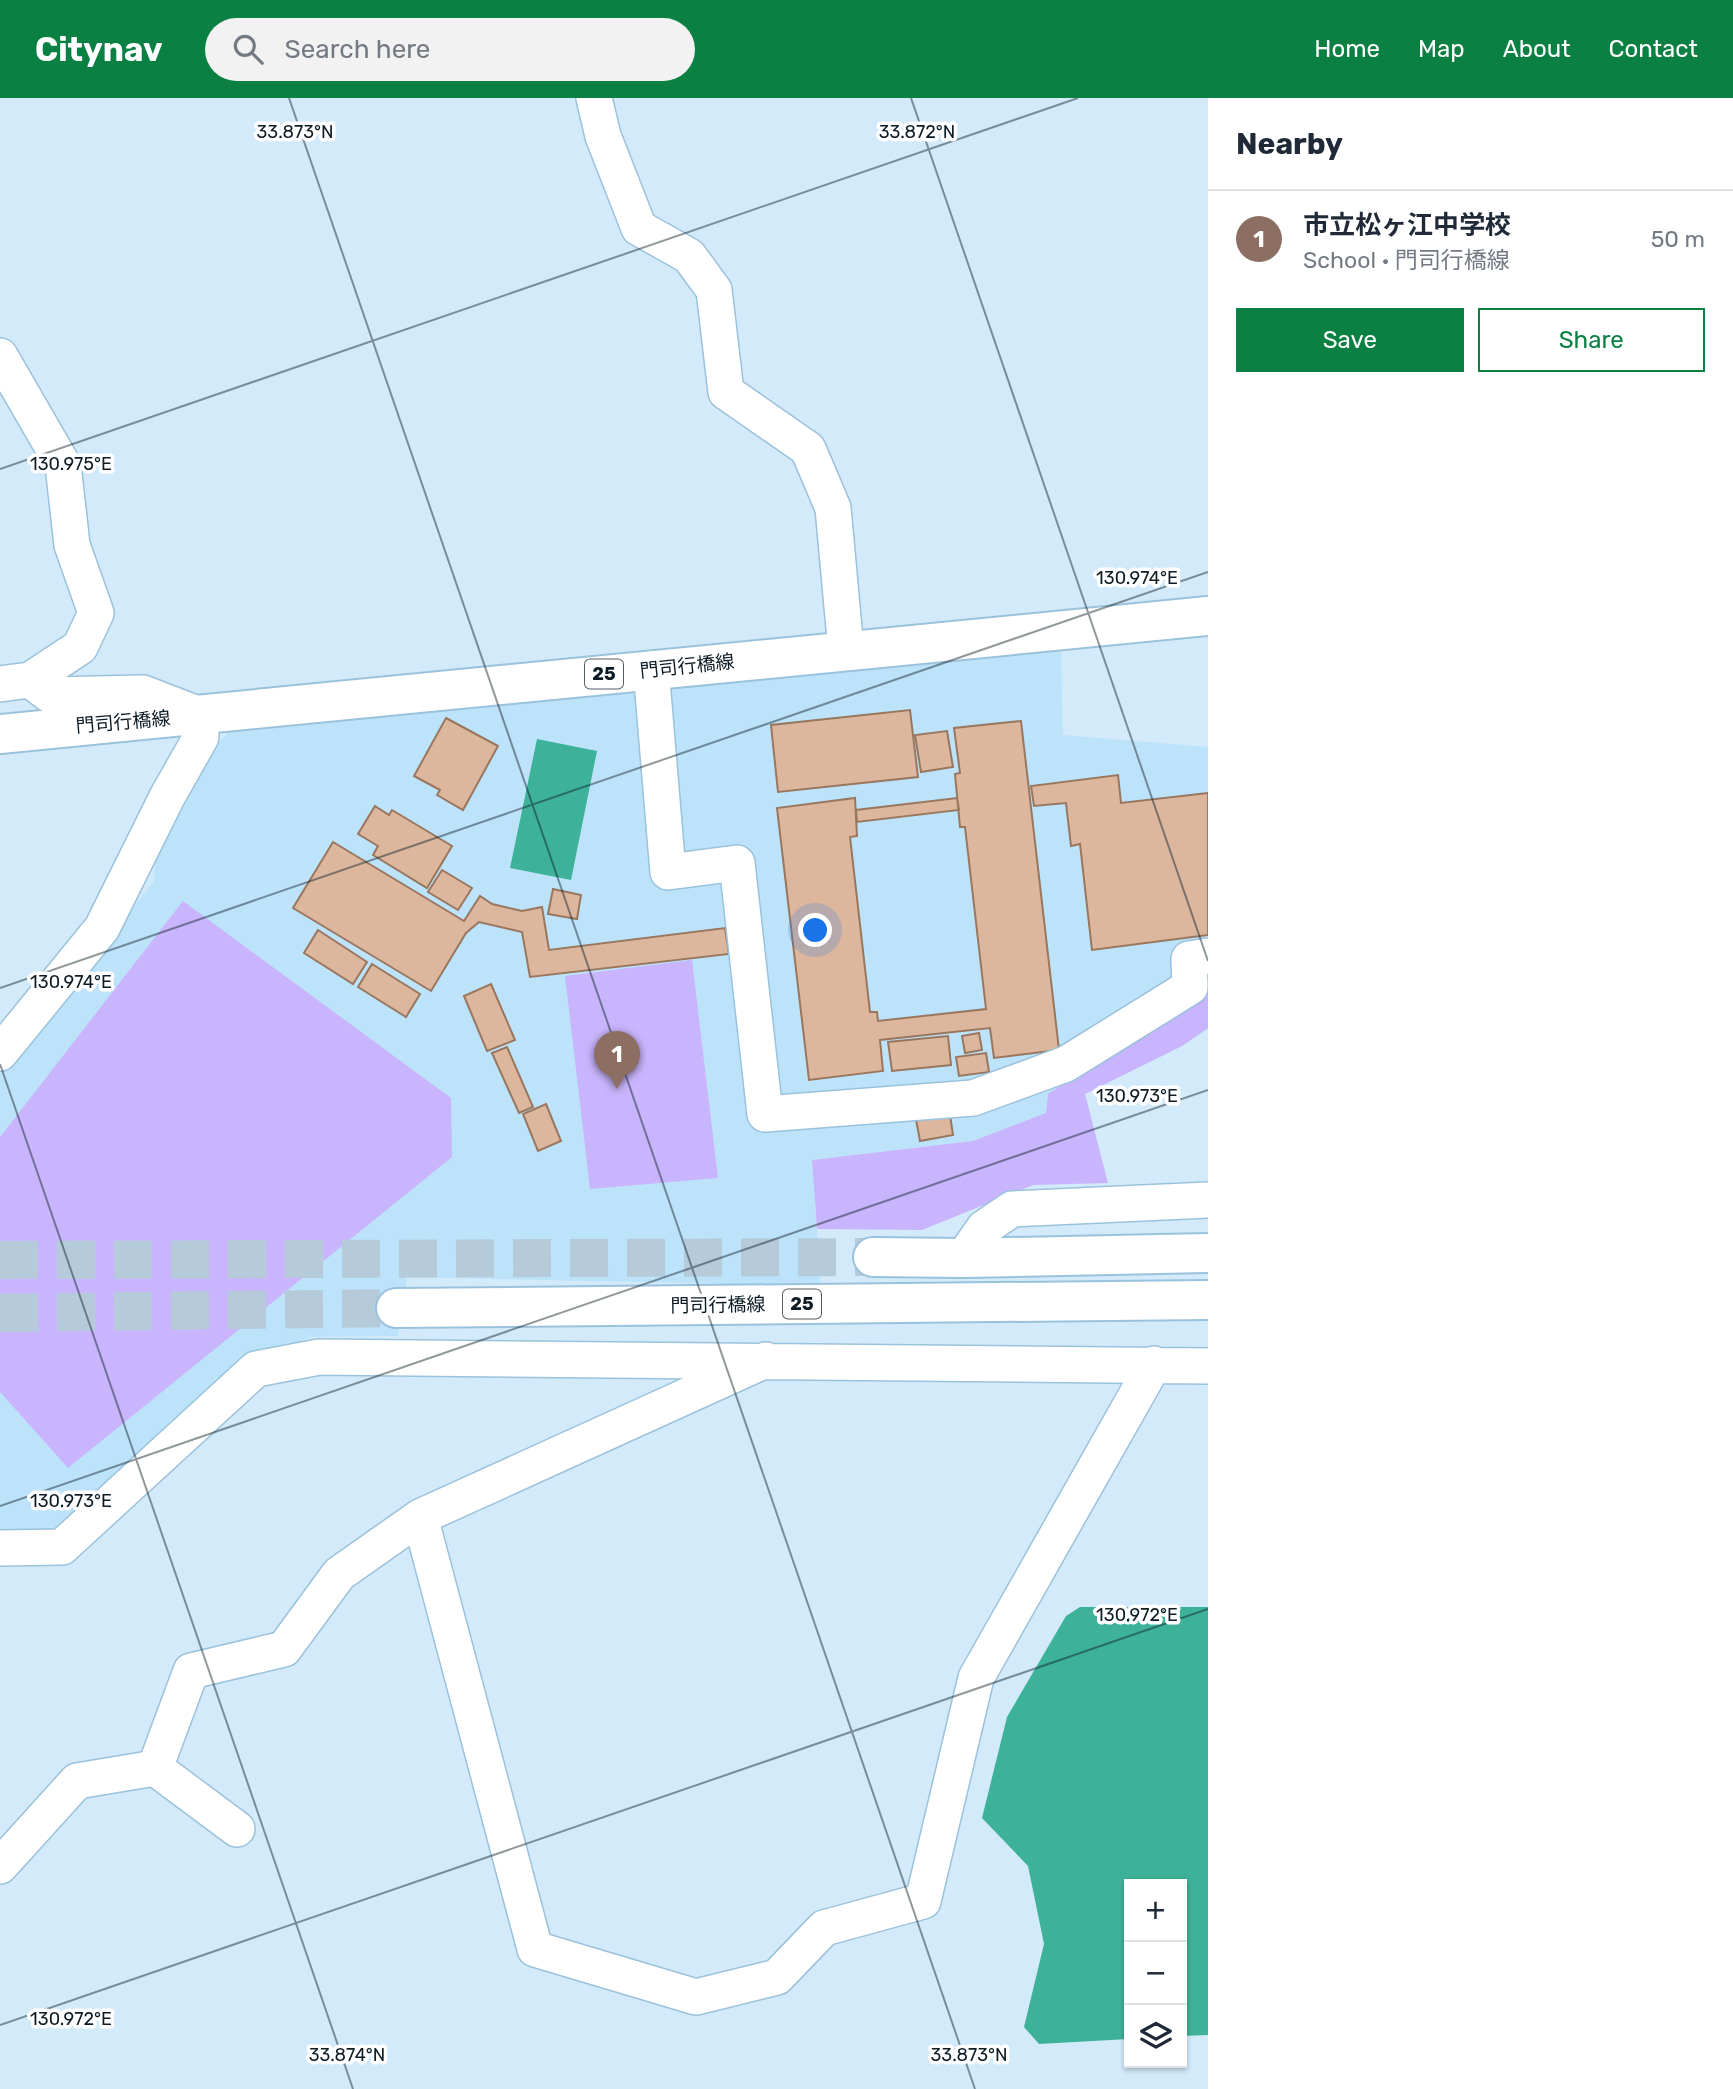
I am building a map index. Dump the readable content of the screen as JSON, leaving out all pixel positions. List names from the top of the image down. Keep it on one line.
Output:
{"streets":{"main road":["門司行橋線","25"]},"page":{"header":"Citynav","search":"Search here","nav":["Home","Map","About","Contact"],"heading":"Nearby","list":[{"mark":"1","name":"市立松ヶ江中学校","note":"School · 門司行橋線","value":"50 m"}],"buttons":["Save","Share"],"pins":"1","map_buttons":["+","−"]},"coordinates":["33.872°N","33.873°N","130.975°E","130.974°E","130.973°E","130.972°E","33.874°N"]}
